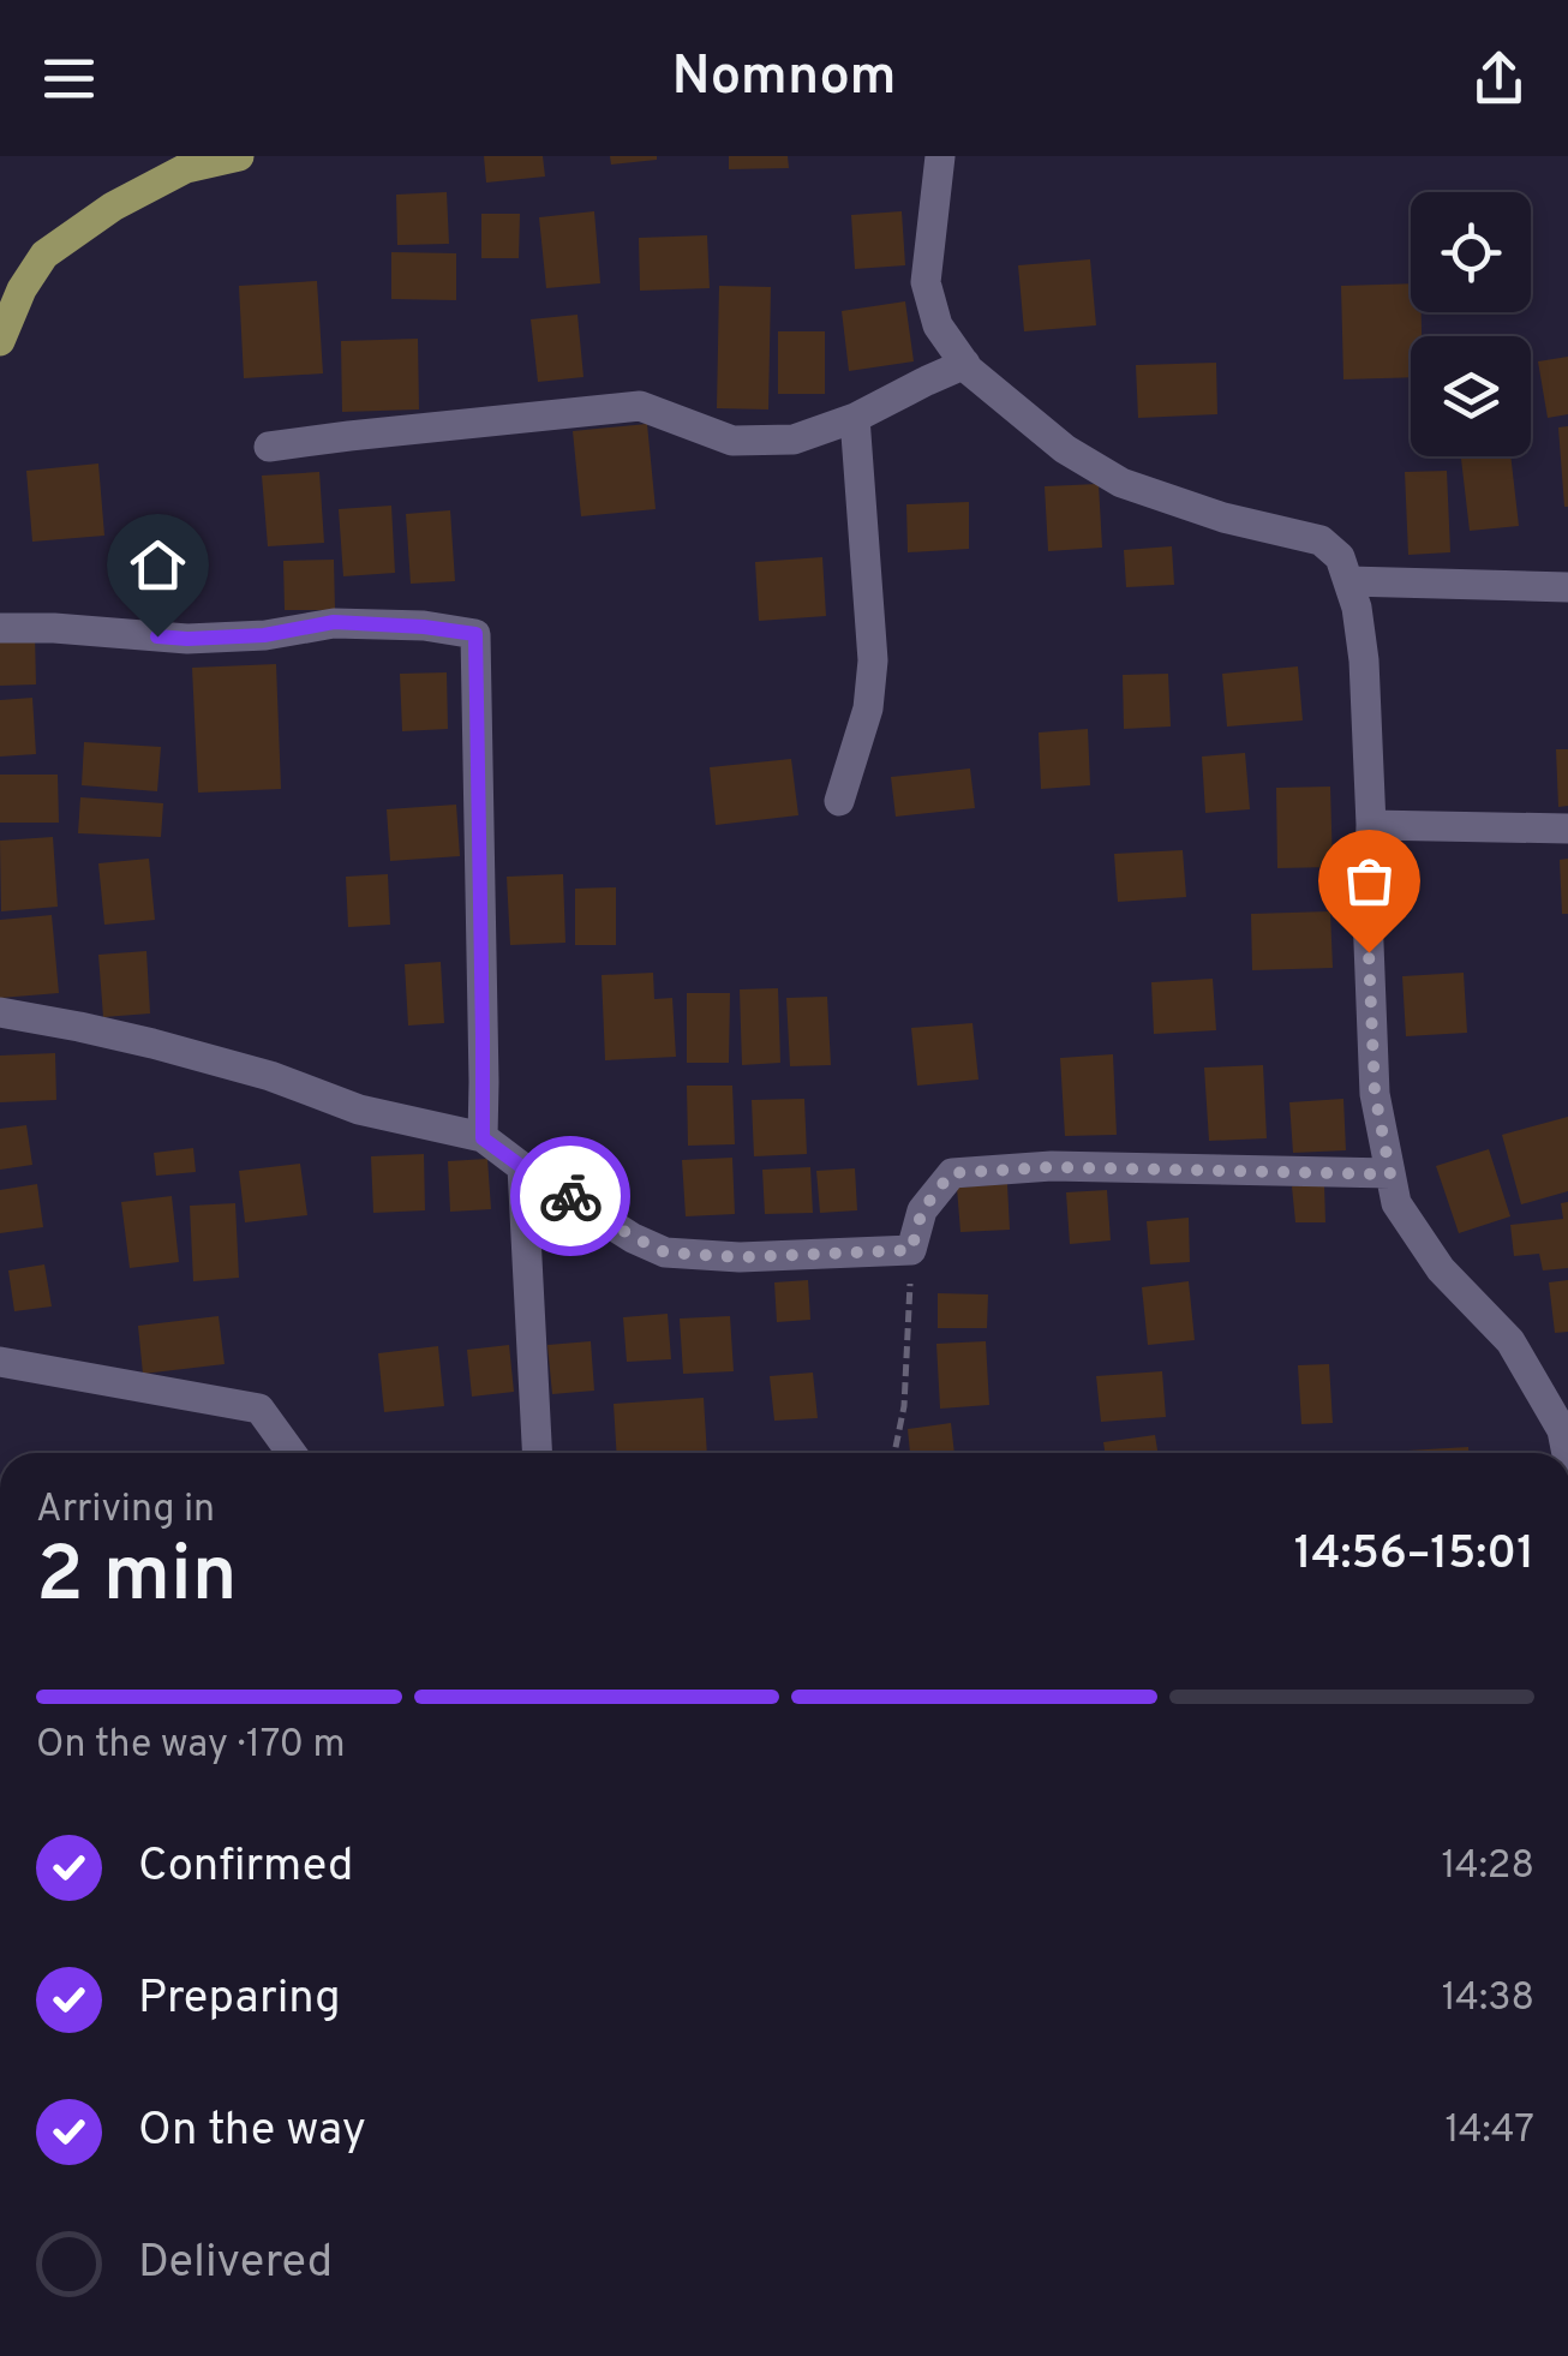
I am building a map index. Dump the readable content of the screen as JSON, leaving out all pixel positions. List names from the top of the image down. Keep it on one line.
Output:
{"page":{"header":"Nomnom","heading":["2 min","Arriving in","14:56–15:01"],"bar":"On the way · 170 m","list":[["Confirmed","14:28"],["Preparing","14:38"],["On the way","14:47"],"Delivered"]}}
